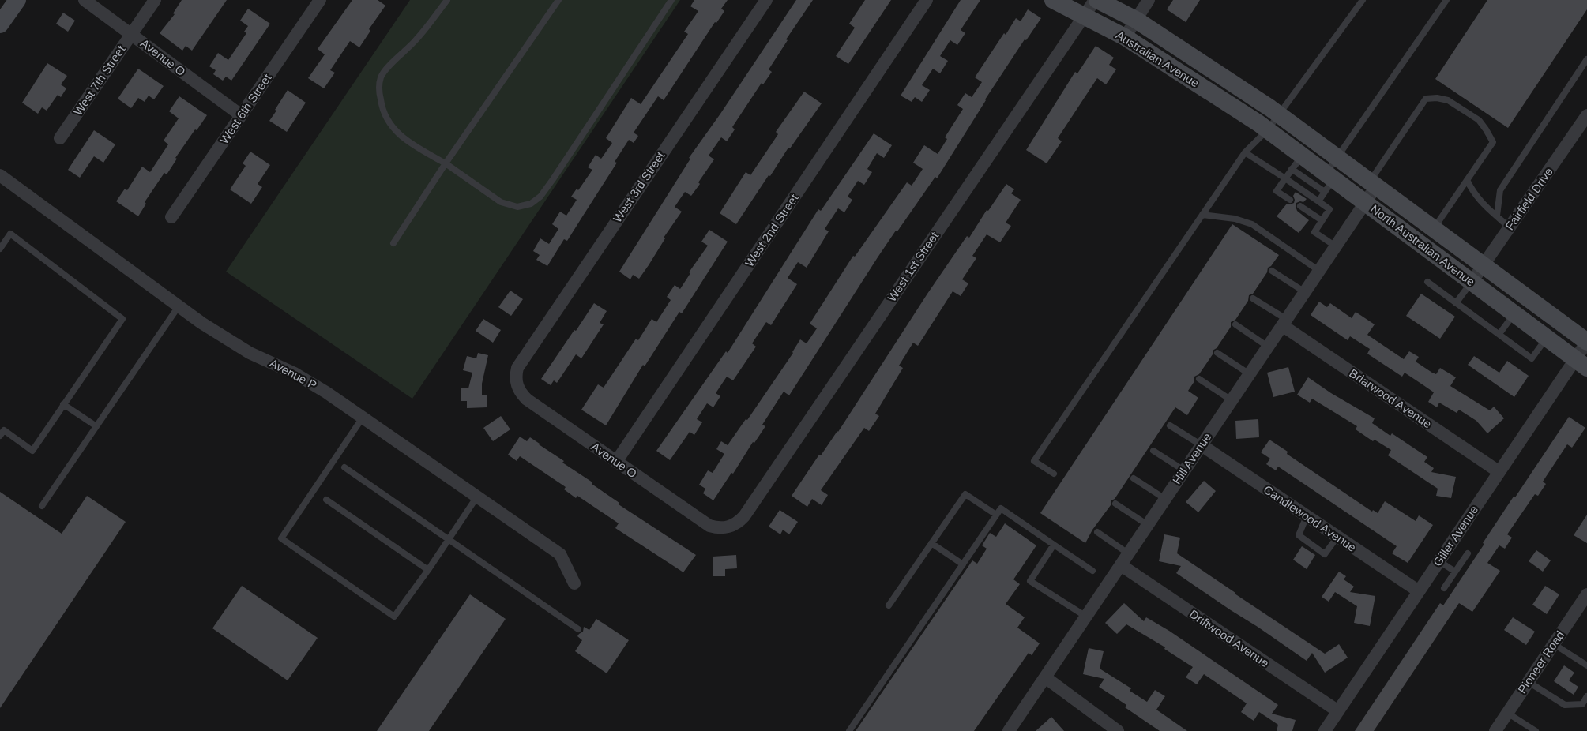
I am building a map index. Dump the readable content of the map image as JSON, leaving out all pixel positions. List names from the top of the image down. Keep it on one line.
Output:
{"streets":{"main road":["Australian Avenue","North Australian Avenue"],"street":["Avenue O","West 7th Street","West 6th Street","West 3rd Street","Fairfield Drive","West 2nd Street","West 1st Street","Avenue P","Briarwood Avenue","Hill Avenue","Candlewood Avenue","Giller Avenue","Driftwood Avenue","Pioneer Road"]},"crossings":[["Avenue O","West 7th Street"],["Avenue O","West 6th Street"],["Avenue O","West 3rd Street"],["Avenue O","West 2nd Street"],["Avenue O","West 1st Street"],["Australian Avenue","North Australian Avenue"],["Australian Avenue","West 1st Street"],["Fairfield Drive","North Australian Avenue"],["North Australian Avenue","Hill Avenue"],["North Australian Avenue","Giller Avenue"],["Briarwood Avenue","Hill Avenue"],["Briarwood Avenue","Giller Avenue"],["Hill Avenue","Candlewood Avenue"],["Hill Avenue","Driftwood Avenue"],["Candlewood Avenue","Giller Avenue"],["Giller Avenue","Driftwood Avenue"]]}
